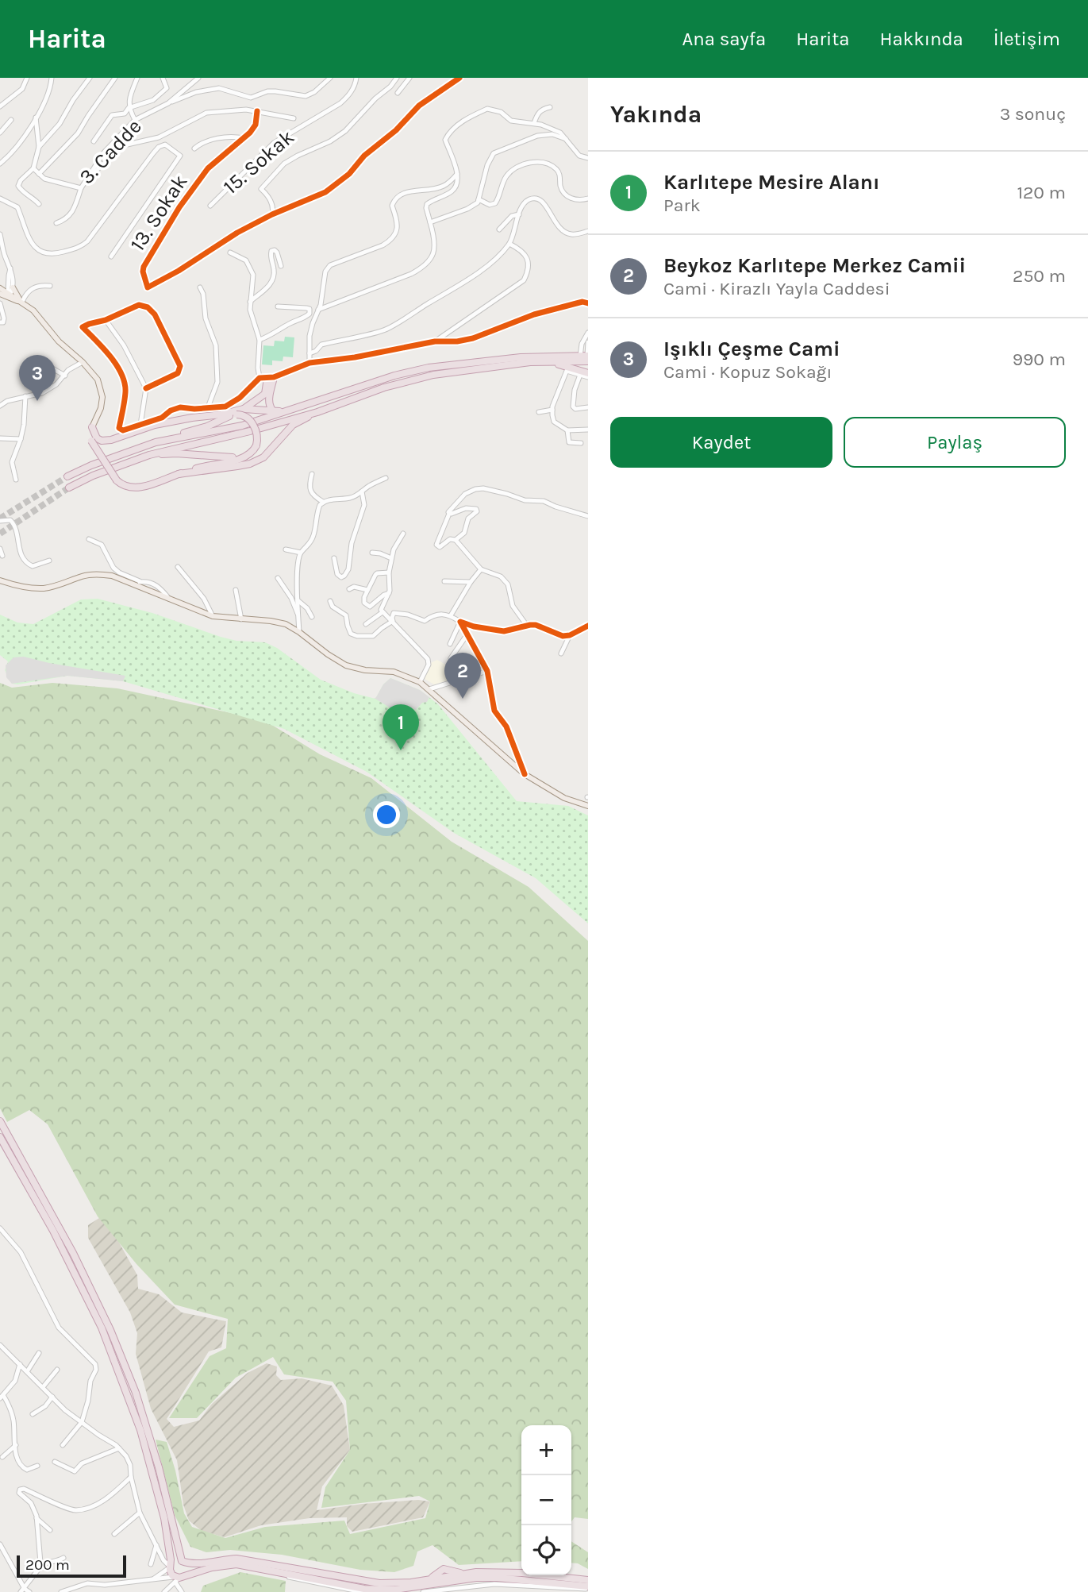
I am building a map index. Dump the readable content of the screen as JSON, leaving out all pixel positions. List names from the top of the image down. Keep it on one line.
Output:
{"streets":{"street":["3. Cadde","15. Sokak","13. Sokak"]},"crossings":[["3. Cadde","15. Sokak"]],"scale_bar":"200 m","page":{"header":"Harita","nav":["Ana sayfa","Harita","Hakkında","İletişim"],"heading":["Yakında","3 sonuç"],"list":[{"mark":"1","name":"Karlıtepe Mesire Alanı","note":"Park","value":"120 m"},{"mark":"2","name":"Beykoz Karlıtepe Merkez Camii","note":"Cami · Kirazlı Yayla Caddesi","value":"250 m"},{"mark":"3","name":"Işıklı Çeşme Cami","note":"Cami · Kopuz Sokağı","value":"990 m"}],"pins":["3","2","1"],"buttons":["Kaydet","Paylaş"],"map_buttons":["+","−"],"scale":"200 m"}}
